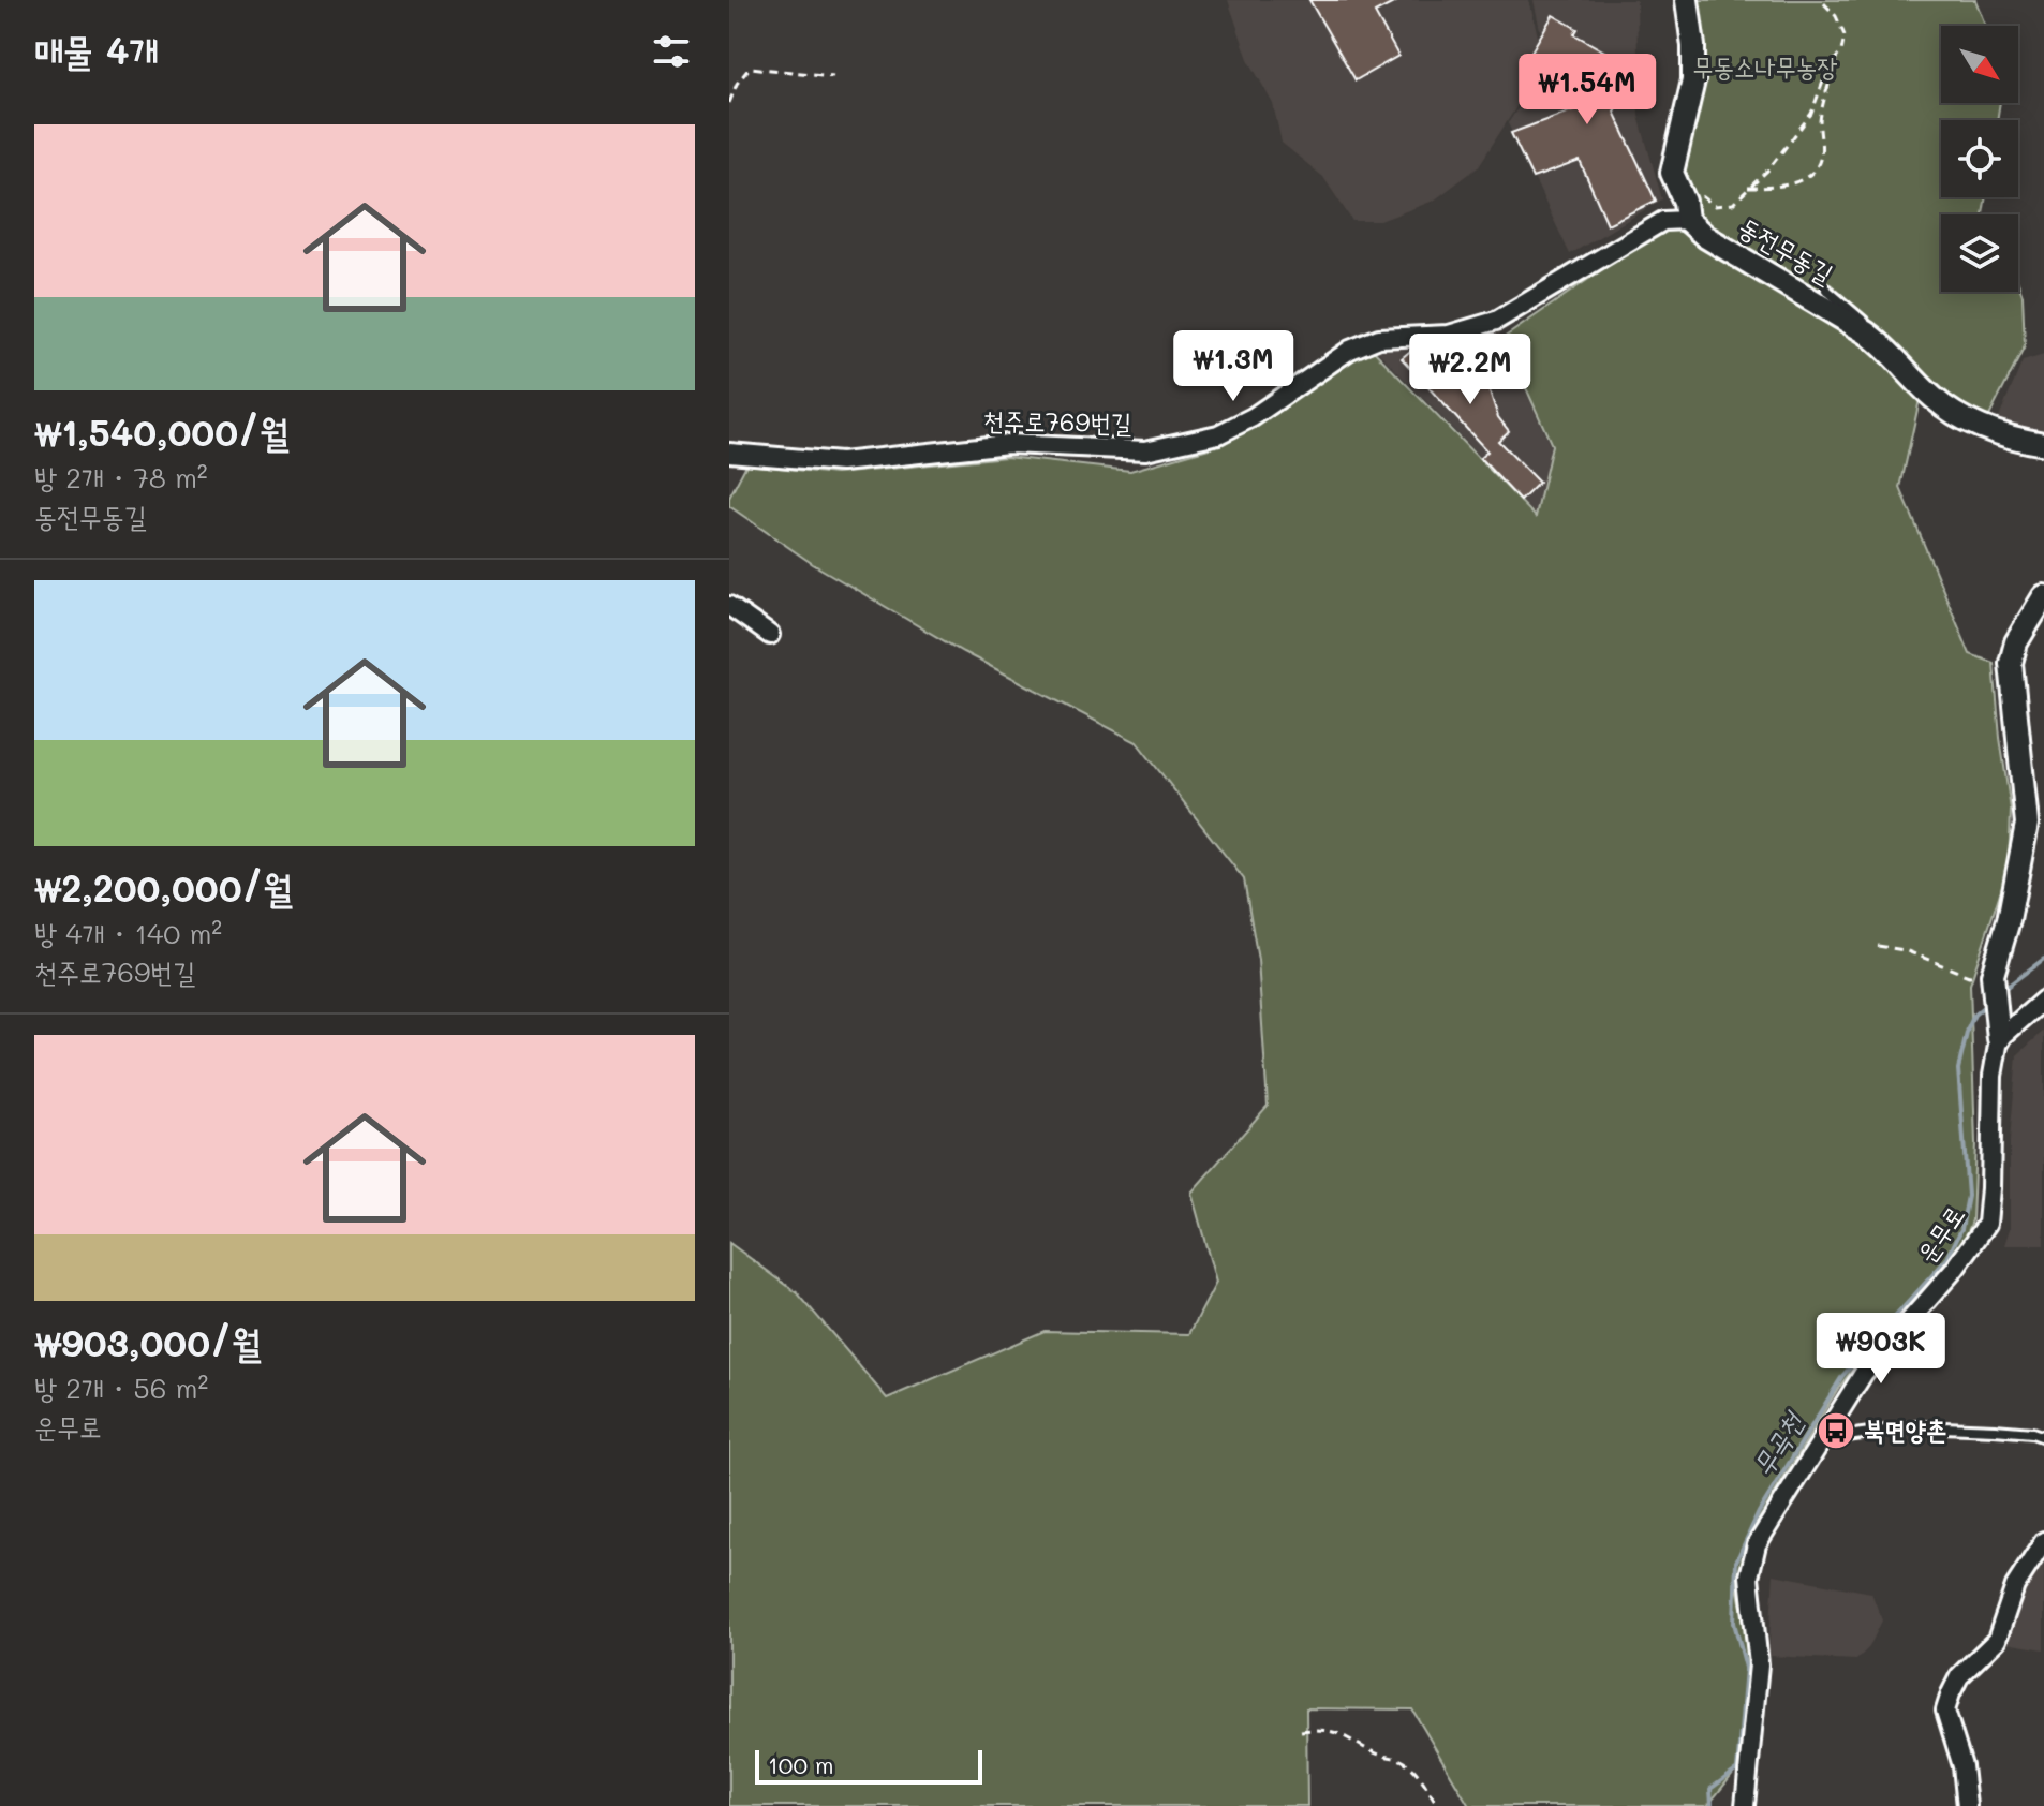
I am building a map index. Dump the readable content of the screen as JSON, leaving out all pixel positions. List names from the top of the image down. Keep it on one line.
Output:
{"streets":{"street":["동전무동길","천주로769번길","운무로"]},"crossings":[["동전무동길","천주로769번길"]],"water":["무곡천"],"parks":["무동소나무농장"],"places":{"bus stop":["북면양촌"]},"scale_bar":"100 m","north":"bottom right","page":{"heading":"매물 4개","price":["₩1.54M","₩1.3M","₩2.2M","₩903K"],"list":[{"name":"₩1,540,000/월","note":"방 2개 · 78 m² · 동전무동길"},{"name":"₩2,200,000/월","note":"방 4개 · 140 m² · 천주로769번길"},{"name":"₩903,000/월","note":"방 2개 · 56 m² · 운무로"}],"scale":"100 m"}}
